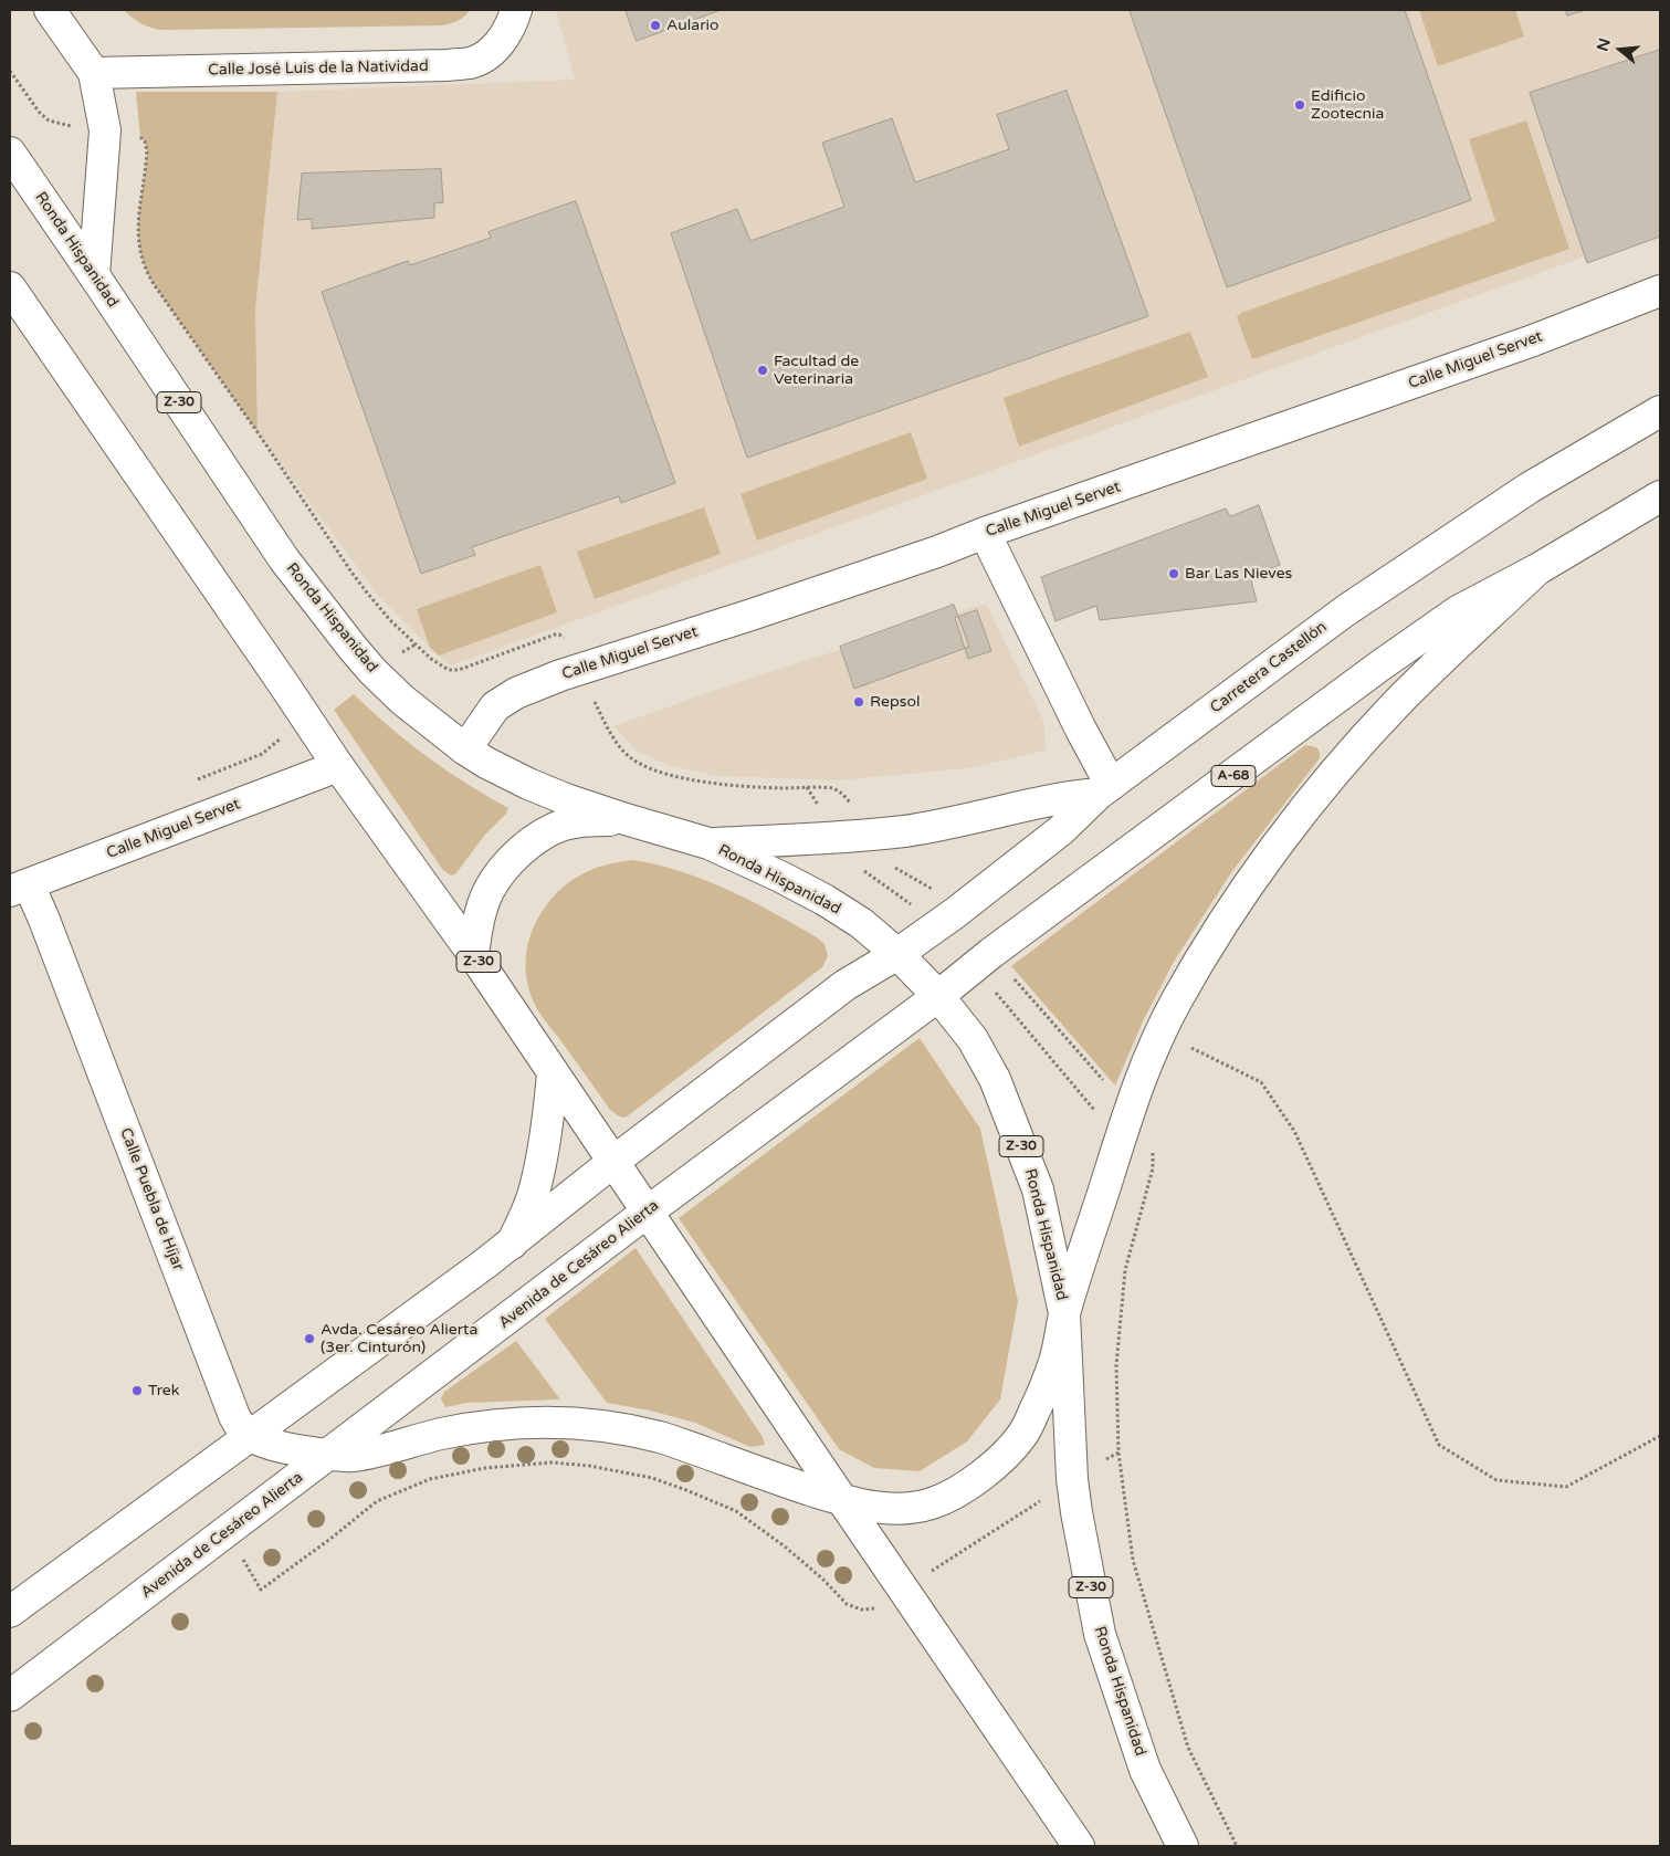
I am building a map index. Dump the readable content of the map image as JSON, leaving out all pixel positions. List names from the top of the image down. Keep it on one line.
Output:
{"streets":{"main road":["Calle José Luis de la Natividad","Ronda Hispanidad","Calle Miguel Servet","Z-30","Carretera Castellón","A-68","Calle Puebla de Híjar","Avenida de Cesáreo Alierta"]},"crossings":[["Ronda Hispanidad","Calle Miguel Servet"],["Ronda Hispanidad","Carretera Castellón"],["Ronda Hispanidad","A-68"],["Ronda Hispanidad","Avenida de Cesáreo Alierta"],["Calle Miguel Servet","Z-30"],["Calle Miguel Servet","Calle Puebla de Híjar"],["Z-30","Avenida de Cesáreo Alierta"],["A-68","Avenida de Cesáreo Alierta"]],"places":["Aulario","Edificio Zootecnia","Facultad de Veterinaria","Bar Las Nieves","Repsol","Avda. Cesáreo Alierta (3er. Cinturón)","Trek"],"north":"left"}
